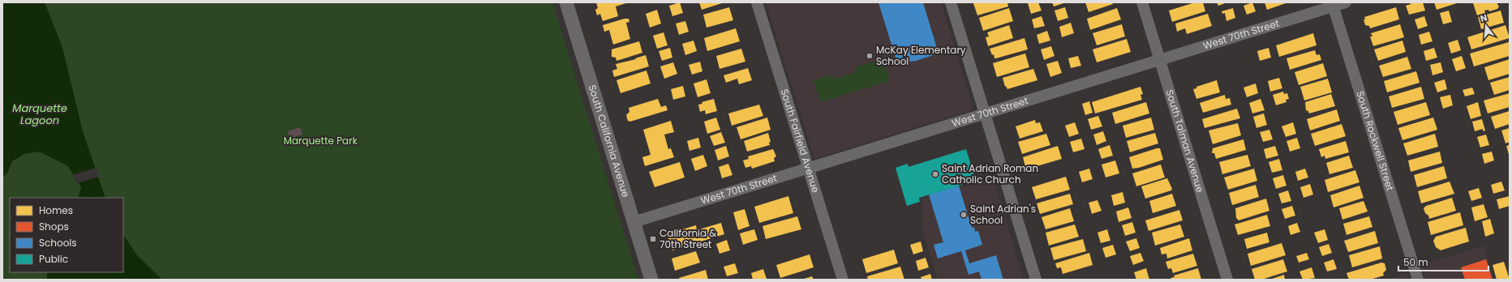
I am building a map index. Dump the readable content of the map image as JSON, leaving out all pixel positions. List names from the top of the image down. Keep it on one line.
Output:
{"streets":{"street":["West 70th Street","South California Avenue","South Fairfield Avenue","South Talman Avenue","South Rockwell Street"]},"crossings":[["West 70th Street","South California Avenue"],["West 70th Street","South Fairfield Avenue"],["West 70th Street","South Talman Avenue"],["West 70th Street","South Rockwell Street"]],"water":["Marquette Lagoon"],"parks":["Marquette Park"],"places":{"other":["McKay Elementary School","Saint Adrian Roman Catholic Church","Saint Adrian's School"],"transit":["California & 70th Street"]},"legend":["Homes","Shops","Schools","Public"],"scale_bar":"50 m","north":"top"}
